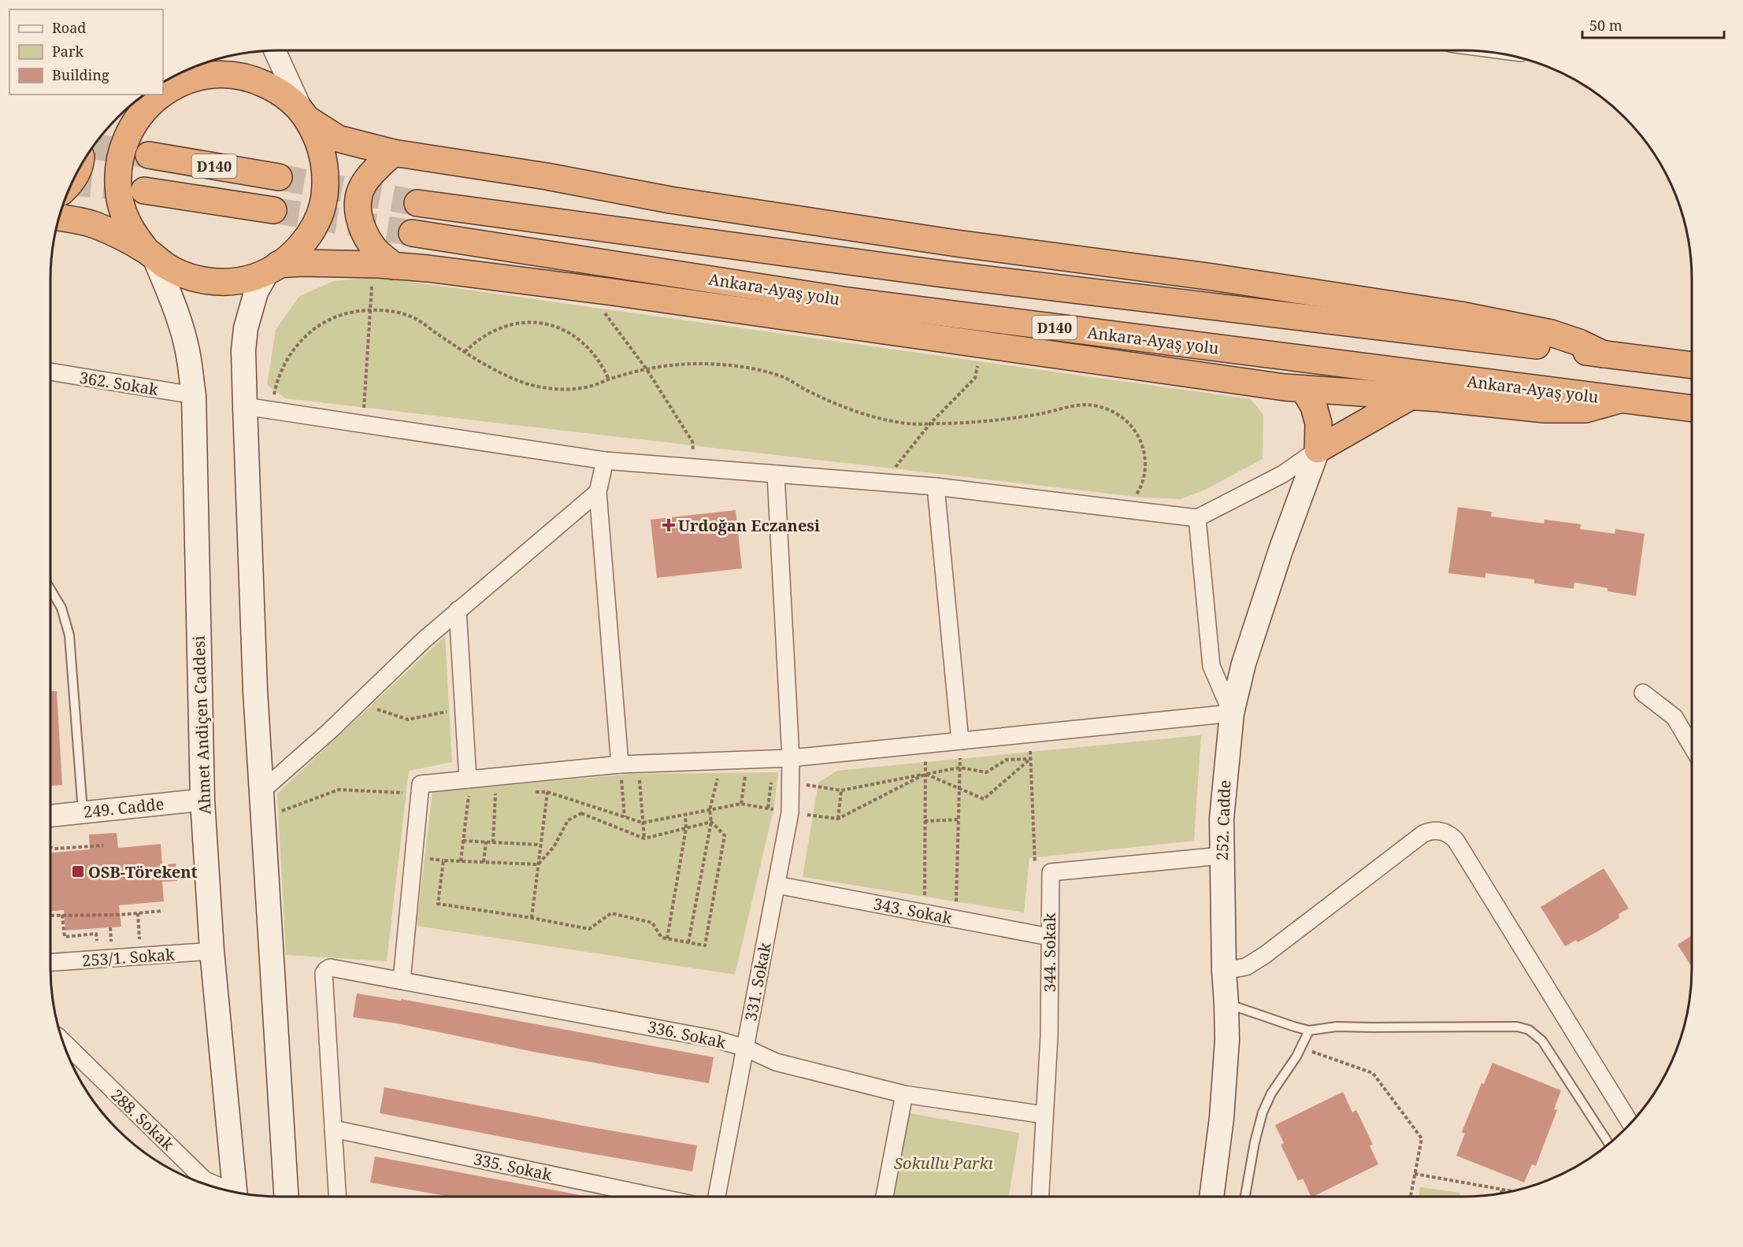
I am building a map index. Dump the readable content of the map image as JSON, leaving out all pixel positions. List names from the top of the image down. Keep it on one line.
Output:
{"streets":{"highway":["D140","Ankara-Ayaş yolu"],"main road":["Ahmet Andiçen Caddesi","252. Cadde"],"street":["362. Sokak","249. Cadde","343. Sokak","344. Sokak","253/1. Sokak","331. Sokak","336. Sokak","288. Sokak","335. Sokak"]},"crossings":[["362. Sokak","Ahmet Andiçen Caddesi"],["Ahmet Andiçen Caddesi","249. Cadde"],["Ahmet Andiçen Caddesi","253/1. Sokak"],["252. Cadde","344. Sokak"],["343. Sokak","344. Sokak"],["343. Sokak","331. Sokak"],["344. Sokak","336. Sokak"],["331. Sokak","336. Sokak"],["336. Sokak","335. Sokak"]],"parks":["Sokullu Parkı"],"places":{"health":["Urdoğan Eczanesi"],"transit":["OSB-Törekent"]},"legend":["Road","Park","Building"],"scale_bar":"50 m"}
